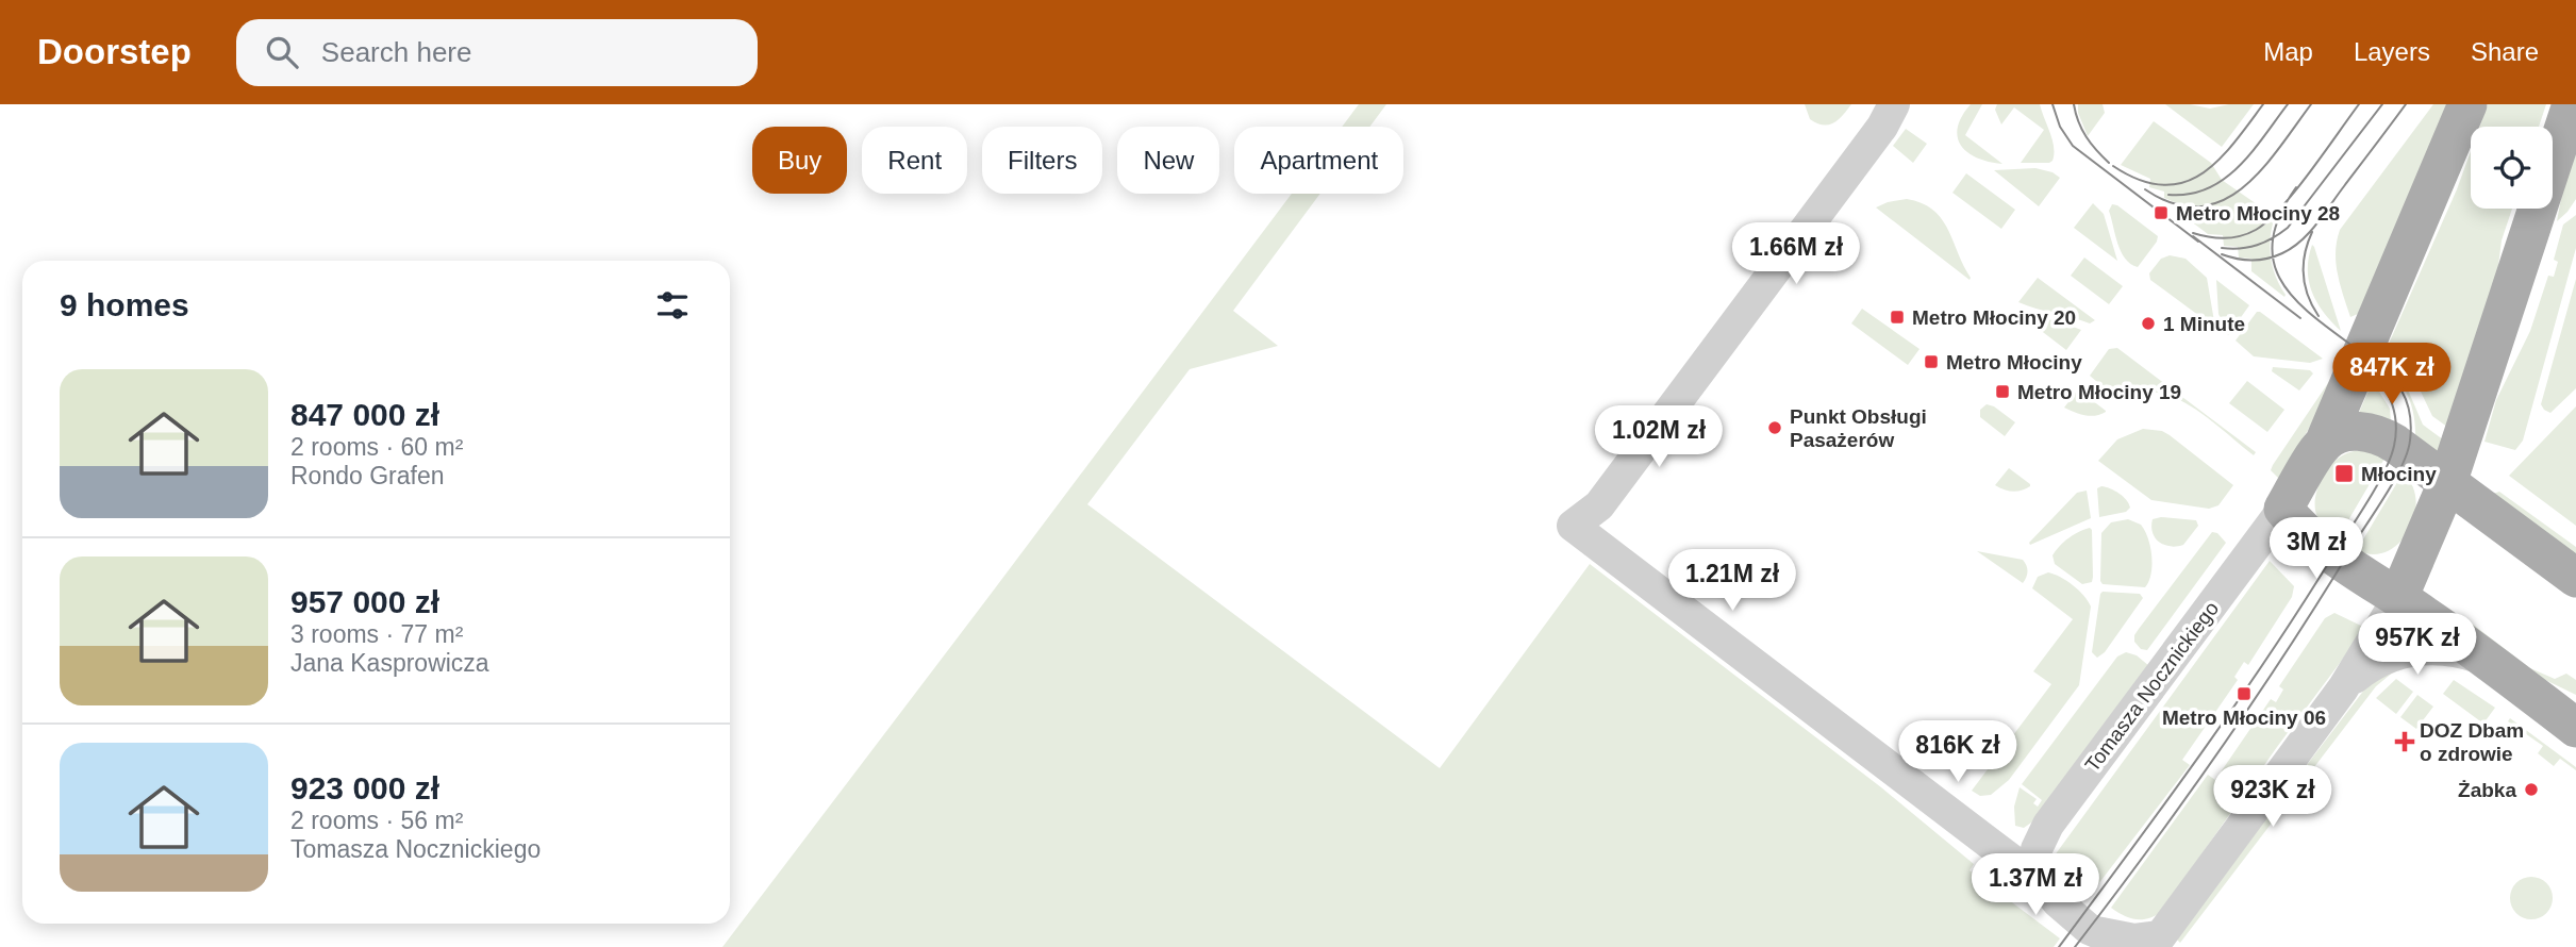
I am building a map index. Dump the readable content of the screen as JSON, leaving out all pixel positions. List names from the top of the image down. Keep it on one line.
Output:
{"streets":{"street":["Tomasza Nocznickiego"]},"places":{"transit":["Metro Młociny 28","Metro Młociny 20","Metro Młociny","Metro Młociny 19","Młociny","Metro Młociny 06"],"other":["1 Minute","Punkt Obsługi Pasażerów","Żabka"],"health":["DOZ Dbam o zdrowie"]},"page":{"header":"Doorstep","search":"Search here","nav":["Map","Layers","Share"],"chip":["Buy","Rent","Filters","New","Apartment"],"price":["1.66M zł","847K zł","1.02M zł","3M zł","1.21M zł","957K zł","816K zł","923K zł","1.37M zł"],"heading":"9 homes","list":[{"name":"847 000 zł","note":"2 rooms · 60 m² · Rondo Grafen"},{"name":"957 000 zł","note":"3 rooms · 77 m² · Jana Kasprowicza"},{"name":"923 000 zł","note":"2 rooms · 56 m² · Tomasza Nocznickiego"}]}}
